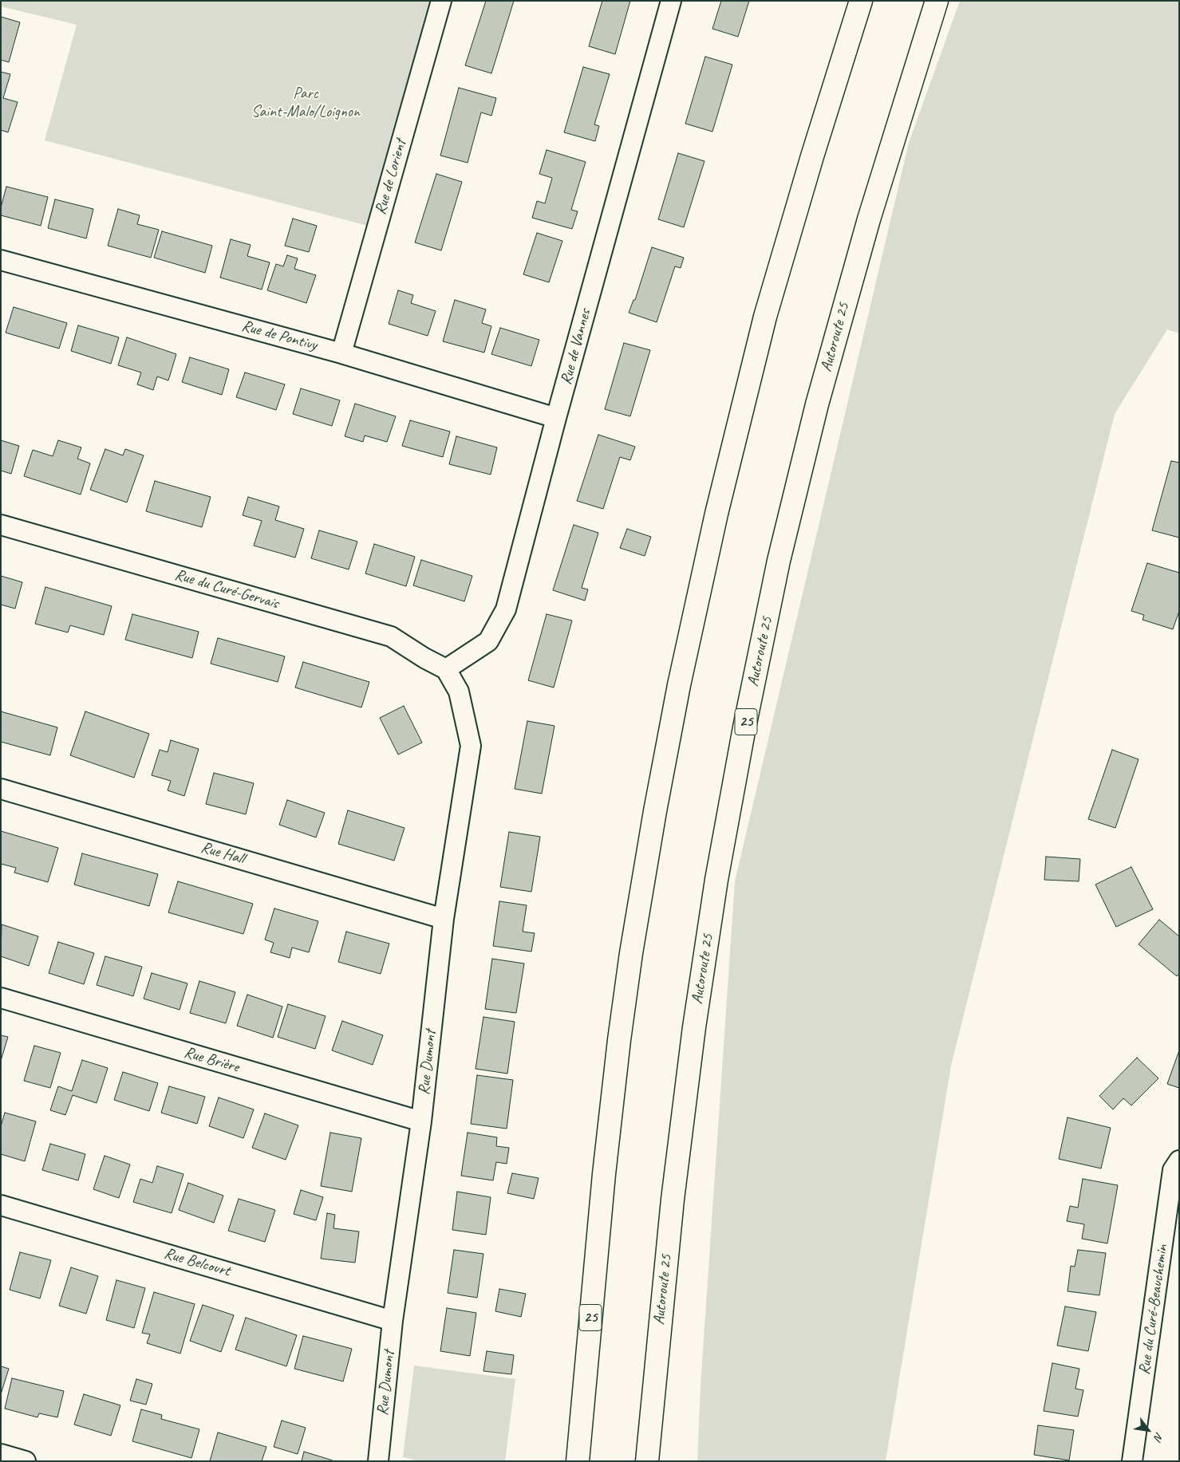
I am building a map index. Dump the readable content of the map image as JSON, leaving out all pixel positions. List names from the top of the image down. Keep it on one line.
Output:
{"streets":{"highway":["Autoroute 25","25"],"street":["Rue de Lorient","Rue de Pontivy","Rue de Vannes","Rue du Curé-Gervais","Rue Hall","Rue Brière","Rue Dumont","Rue Belcourt","Rue du Curé-Beauchemin"]},"crossings":[["Rue de Lorient","Rue de Pontivy"],["Rue de Pontivy","Rue de Vannes"],["Rue de Vannes","Rue du Curé-Gervais"],["Rue de Vannes","Rue Dumont"],["Rue du Curé-Gervais","Rue Dumont"],["Rue Hall","Rue Dumont"],["Rue Brière","Rue Dumont"],["Rue Dumont","Rue Belcourt"]],"parks":["Parc Saint-Malo/Loignon"],"north":"bottom right"}
